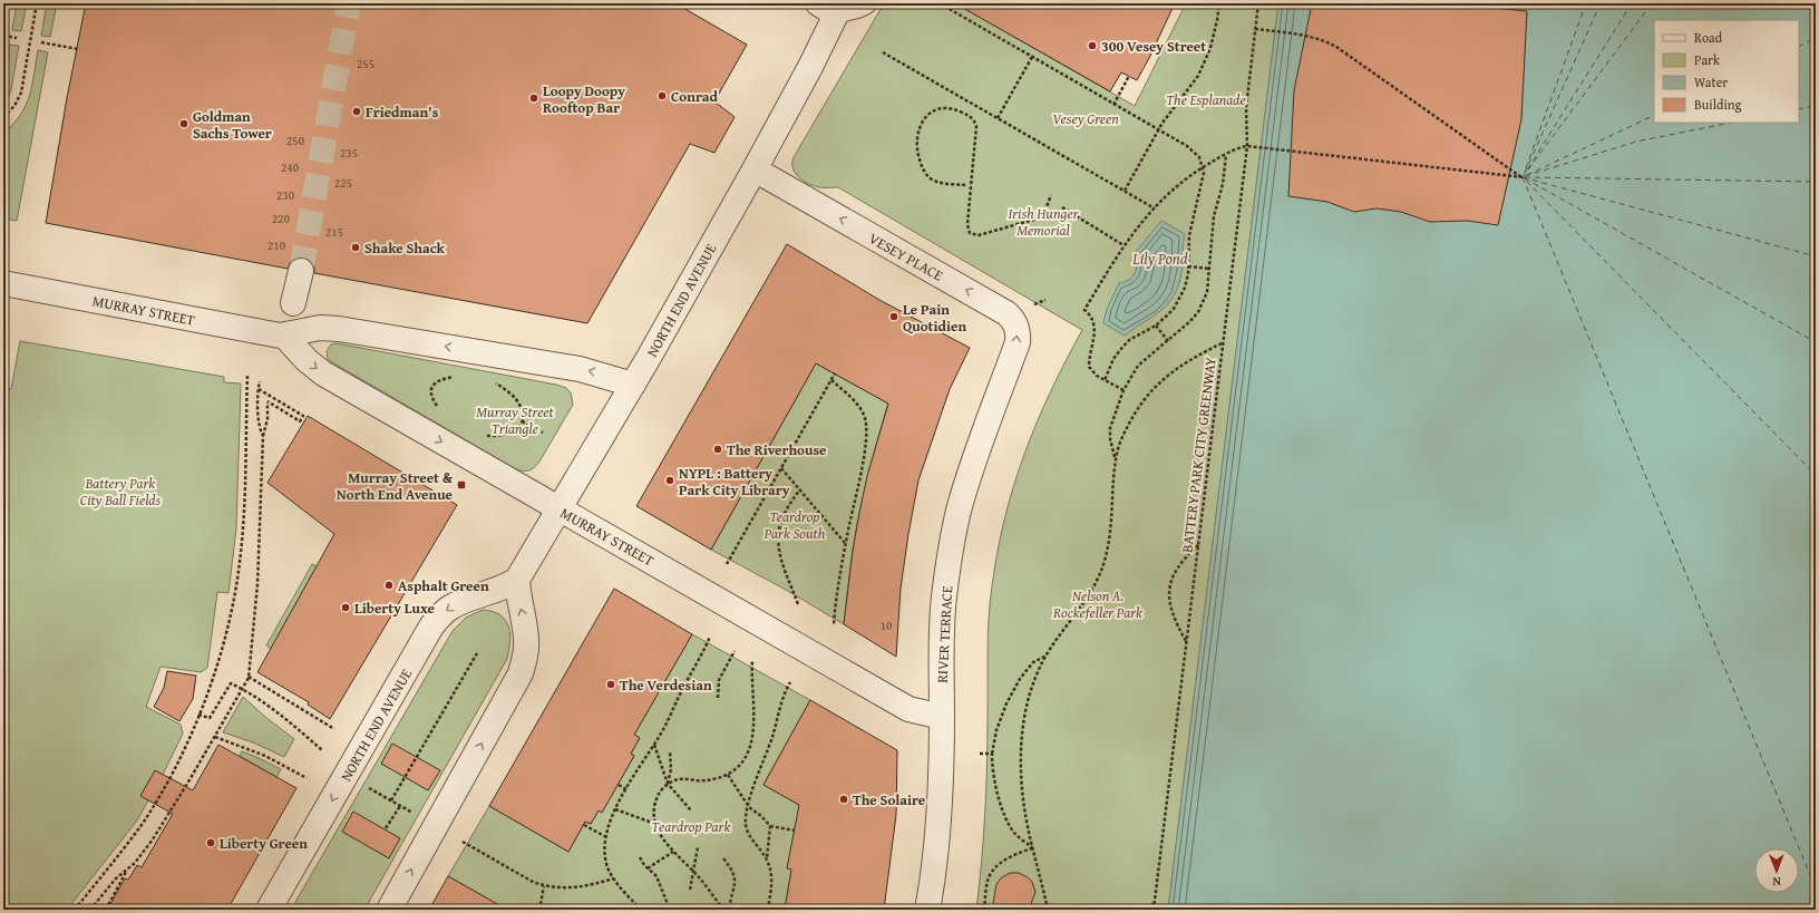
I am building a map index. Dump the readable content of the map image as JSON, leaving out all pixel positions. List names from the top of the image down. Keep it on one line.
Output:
{"streets":{"street":["VESEY PLACE","NORTH END AVENUE","MURRAY STREET","RIVER TERRACE"],"path":["BATTERY PARK CITY GREENWAY"]},"crossings":[["VESEY PLACE","NORTH END AVENUE"],["VESEY PLACE","RIVER TERRACE"],["NORTH END AVENUE","MURRAY STREET"],["MURRAY STREET","RIVER TERRACE"]],"one_way":["VESEY PLACE","NORTH END AVENUE"],"water":["Lily Pond"],"parks":["The Esplanade","Vesey Green","Irish Hunger Memorial","Murray Street Triangle","Battery Park City Ball Fields","Teardrop Park South","Nelson A. Rockefeller Park","Teardrop Park"],"places":{"other":["300 Vesey Street","Conrad","Loopy Doopy Rooftop Bar","Friedman's","Goldman Sachs Tower","Shake Shack","Le Pain Quotidien","The Riverhouse","NYPL : Battery Park City Library","Asphalt Green","Liberty Luxe","The Verdesian","The Solaire","Liberty Green"],"transit":["Murray Street & North End Avenue"]},"house_numbers":["255","250","235","240","225","230","220","215","210","10"],"legend":["Road","Park","Water","Building"],"north":"bottom"}
